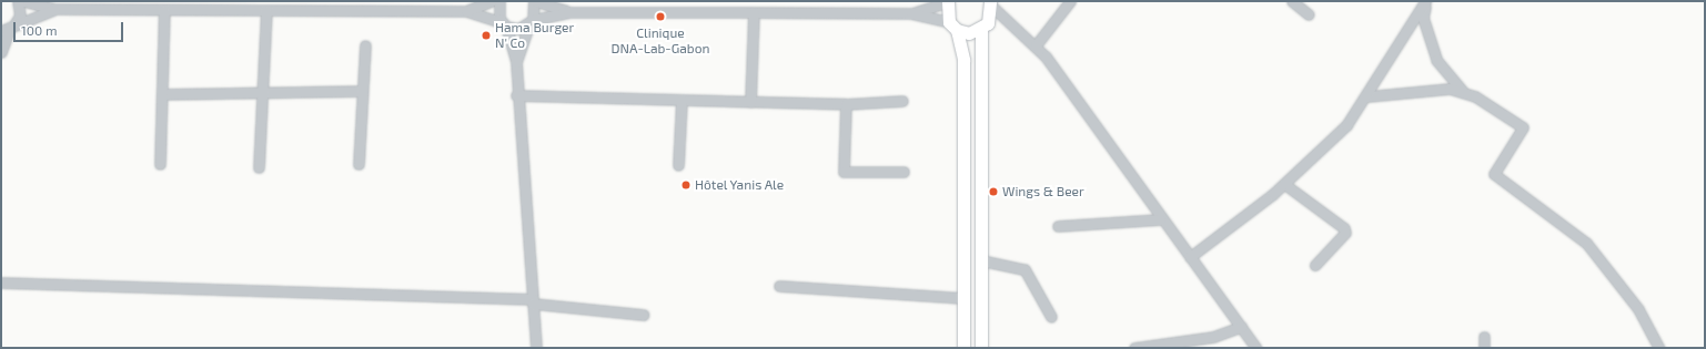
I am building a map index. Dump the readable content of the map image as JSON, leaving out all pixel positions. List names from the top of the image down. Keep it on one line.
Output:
{"places":["Clinique DNA-Lab-Gabon","Hama Burger N' Co","Hôtel Yanis Ale","Wings & Beer"],"scale_bar":"100 m"}
